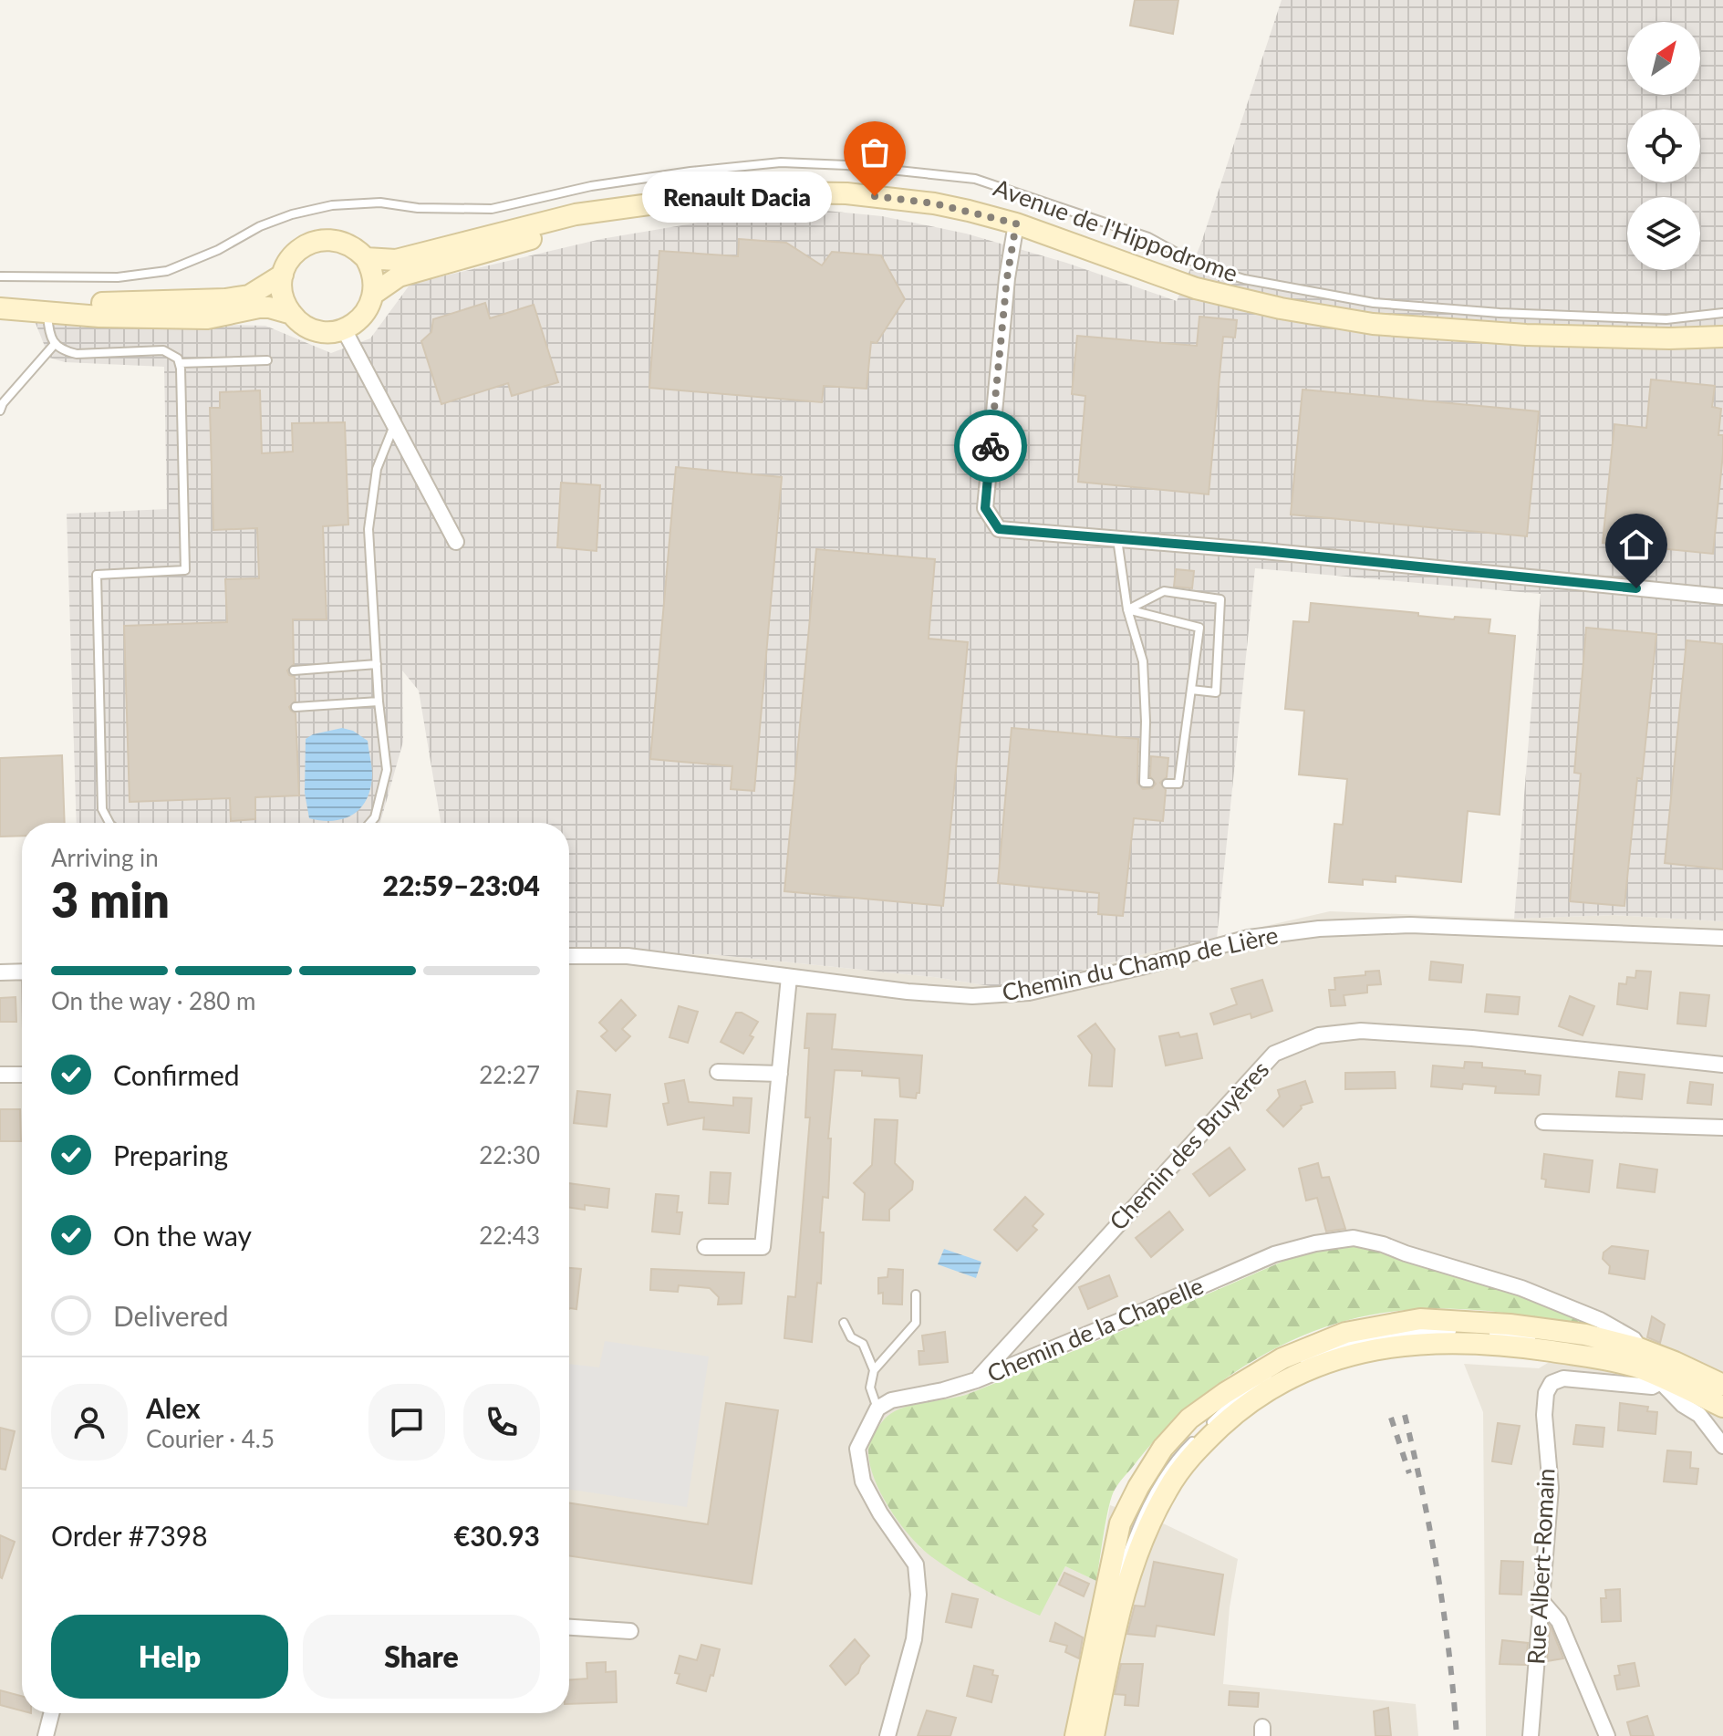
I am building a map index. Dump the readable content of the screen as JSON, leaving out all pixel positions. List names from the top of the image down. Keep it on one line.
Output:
{"streets":{"main road":["Avenue de l'Hippodrome"],"street":["Chemin du Champ de Lière","Chemin des Bruyères","Chemin de la Chapelle","Rue Albert-Romain"]},"crossings":[["Chemin des Bruyères","Chemin de la Chapelle"]],"places":["Renault Dacia"],"north":"top right","page":{"bubble":"Renault Dacia","heading":["3 min","Arriving in","22:59–23:04"],"panel":["Alex","Courier · 4.5","Order #7398","€30.93"],"bar":"On the way · 280 m","list":[["Confirmed","22:27"],["Preparing","22:30"],["On the way","22:43"],"Delivered"],"buttons":["Help","Share"]}}
